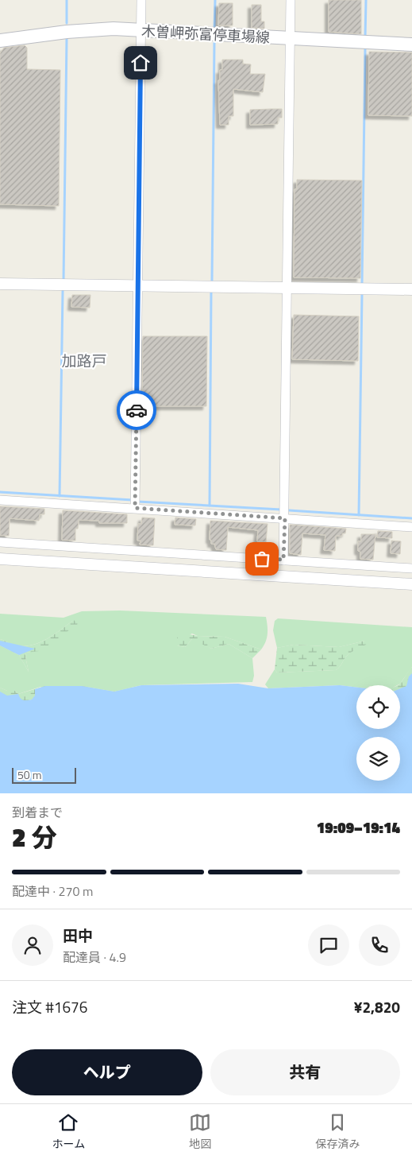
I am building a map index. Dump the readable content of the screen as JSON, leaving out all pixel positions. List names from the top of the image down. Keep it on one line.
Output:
{"streets":{"main road":["木曽岬弥富停車場線"]},"districts":["加路戸"],"scale_bar":"50 m","page":{"scale":"50 m","heading":["2 分","到着まで","19:09–19:14"],"panel":["田中","配達員 · 4.9","注文 #1676","¥2,820"],"bar":"配達中 · 270 m","buttons":["ヘルプ","共有"],"tabs":["ホーム","地図","保存済み"]}}
